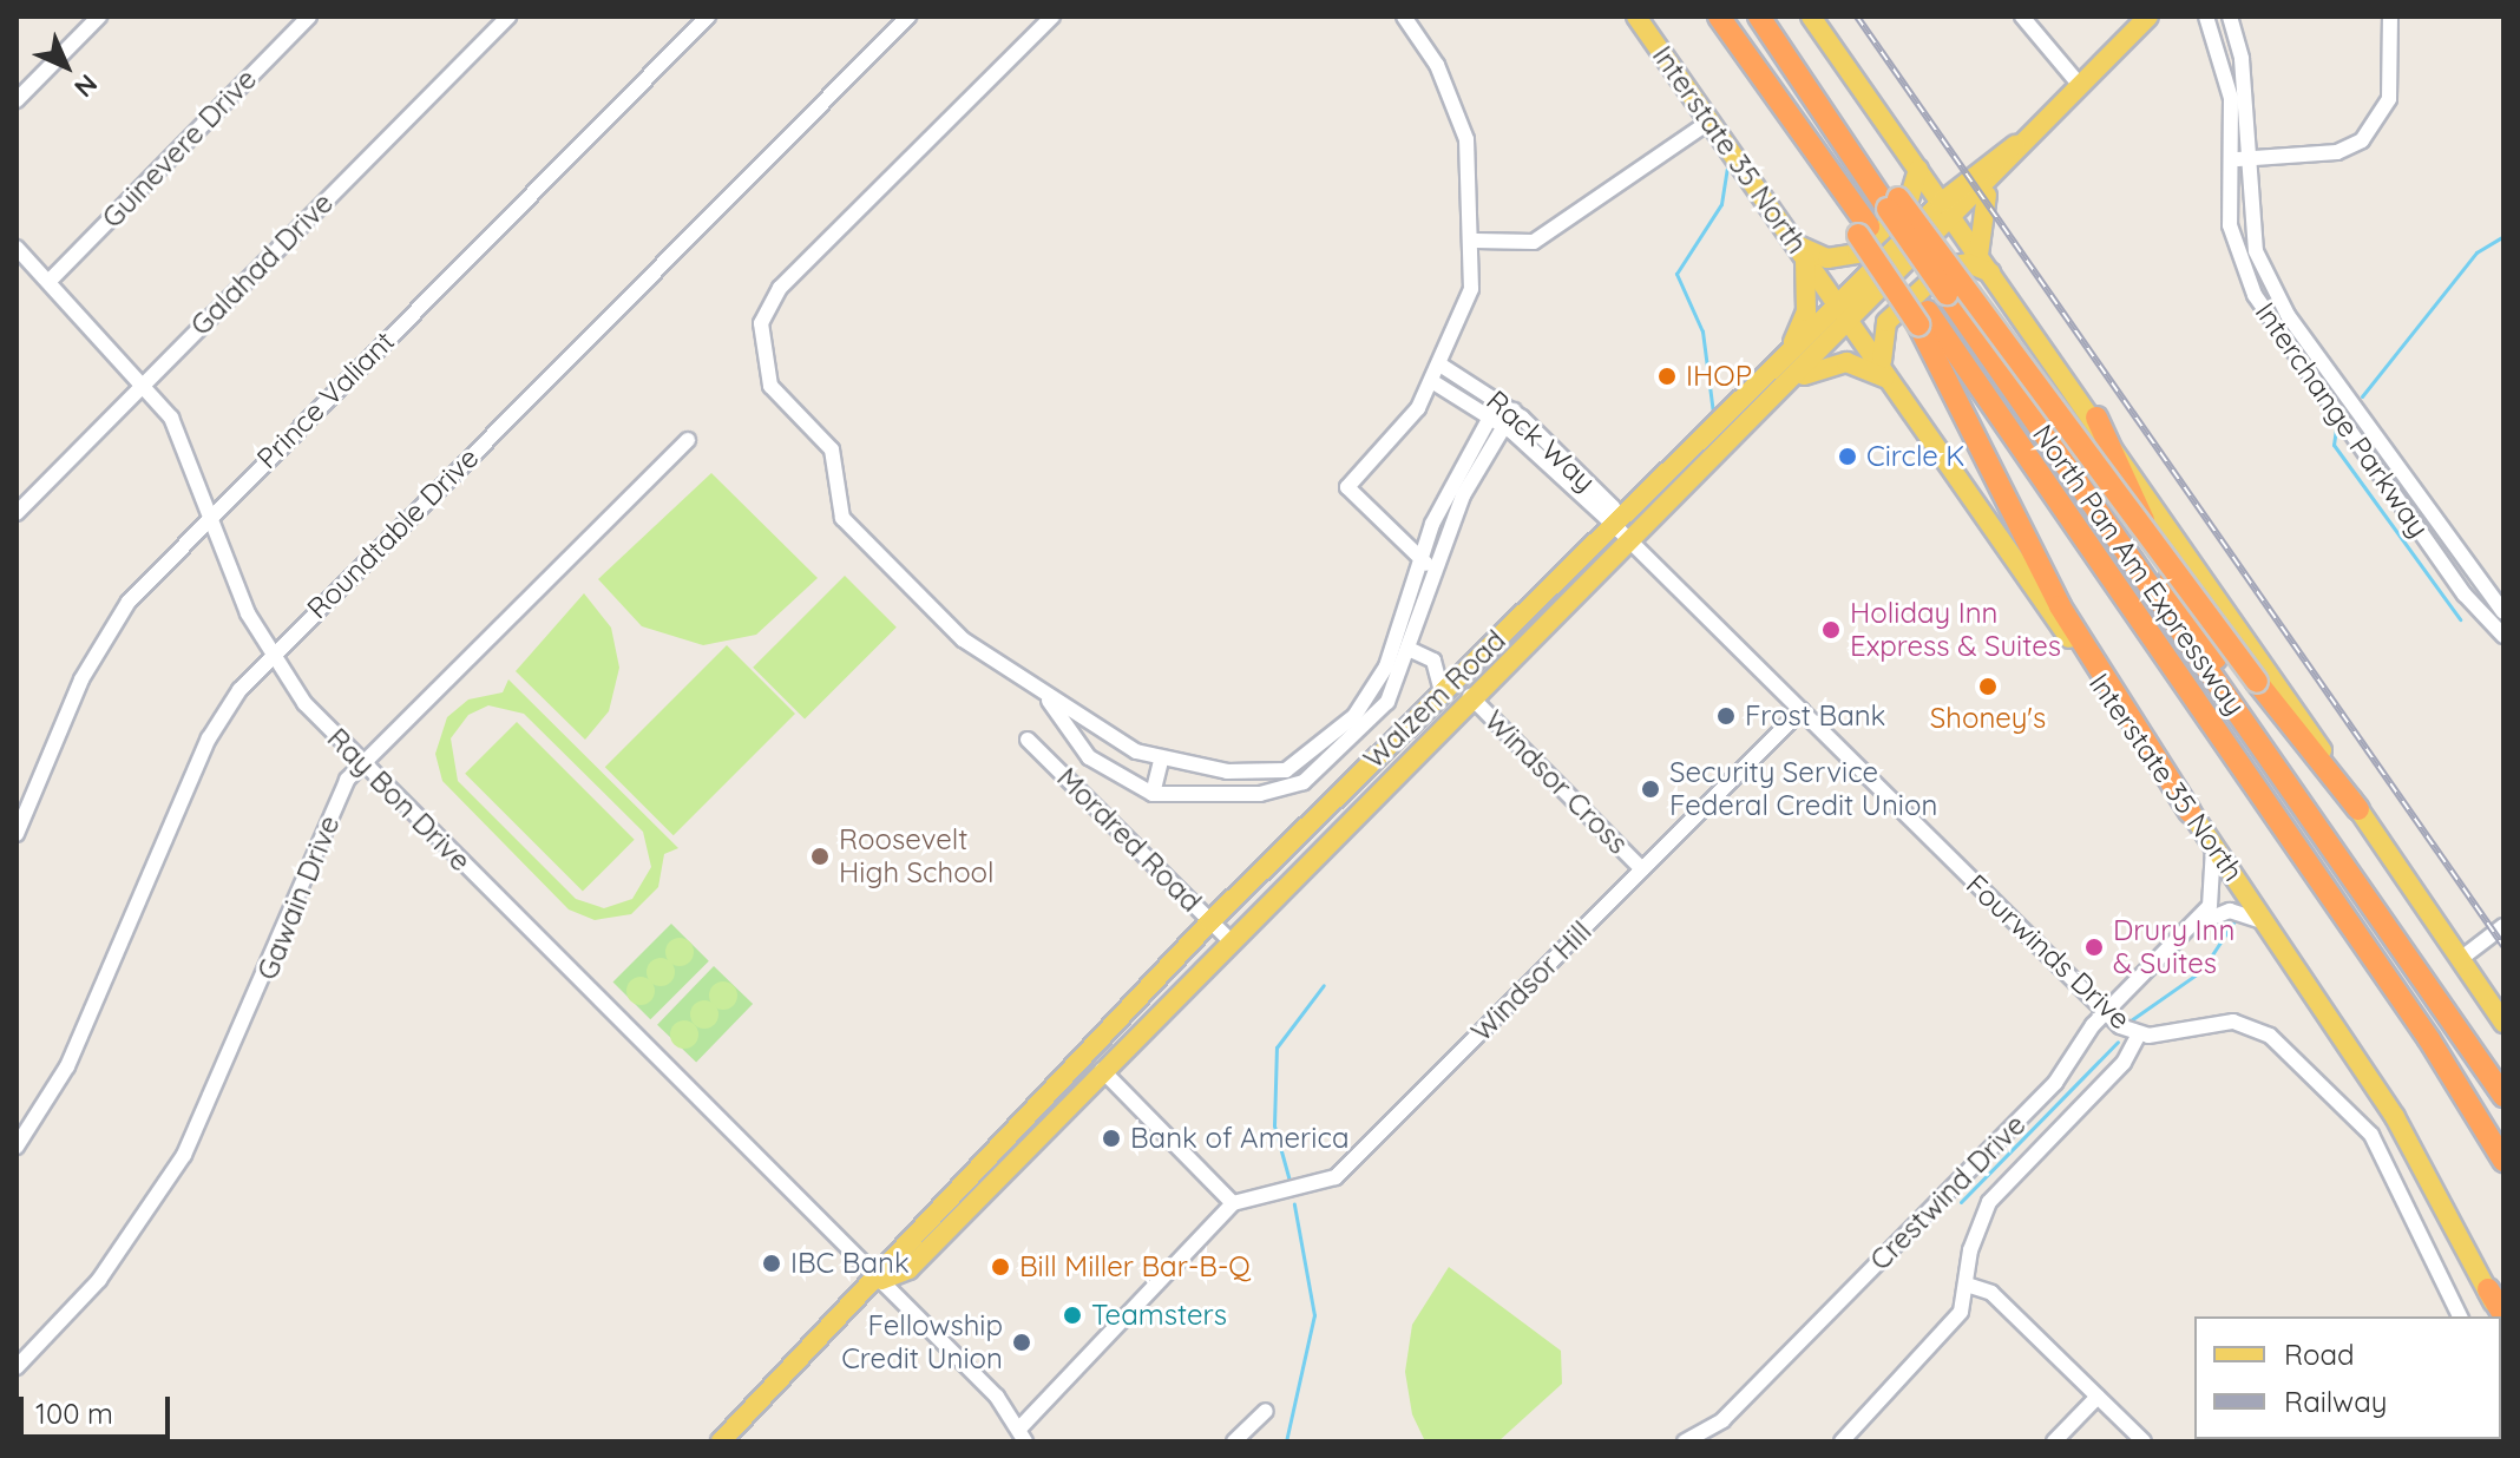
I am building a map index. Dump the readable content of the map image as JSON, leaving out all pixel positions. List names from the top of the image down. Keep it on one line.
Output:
{"streets":{"highway":["North Pan Am Expressway"],"main road":["Interstate 35 North","Walzem Road"],"street":["Guinevere Drive","Galahad Drive","Prince Valiant","Interchange Parkway","Rack Way","Roundtable Drive","Windsor Cross","Ray Bon Drive","Mordred Road","Gawain Drive","Fourwinds Drive","Windsor Hill","Crestwind Drive"]},"crossings":[["Guinevere Drive","Ray Bon Drive"],["Interstate 35 North","Walzem Road"],["Interstate 35 North","Crestwind Drive"],["Galahad Drive","Ray Bon Drive"],["Prince Valiant","Ray Bon Drive"],["Rack Way","Walzem Road"],["Rack Way","Fourwinds Drive"],["Roundtable Drive","Ray Bon Drive"],["Walzem Road","Windsor Cross"],["Walzem Road","Ray Bon Drive"],["Walzem Road","Mordred Road"],["Walzem Road","Fourwinds Drive"],["Windsor Cross","Windsor Hill"],["Ray Bon Drive","Gawain Drive"],["Fourwinds Drive","Windsor Hill"],["Fourwinds Drive","Crestwind Drive"]],"places":["IHOP","Circle K","Holiday Inn Express & Suites","Shoney's","Frost Bank","Security Service Federal Credit Union","Roosevelt High School","Drury Inn & Suites","Bank of America","IBC Bank","Bill Miller Bar-B-Q","Teamsters","Fellowship Credit Union"],"legend":["Road","Railway"],"scale_bar":"100 m","north":"bottom right"}
